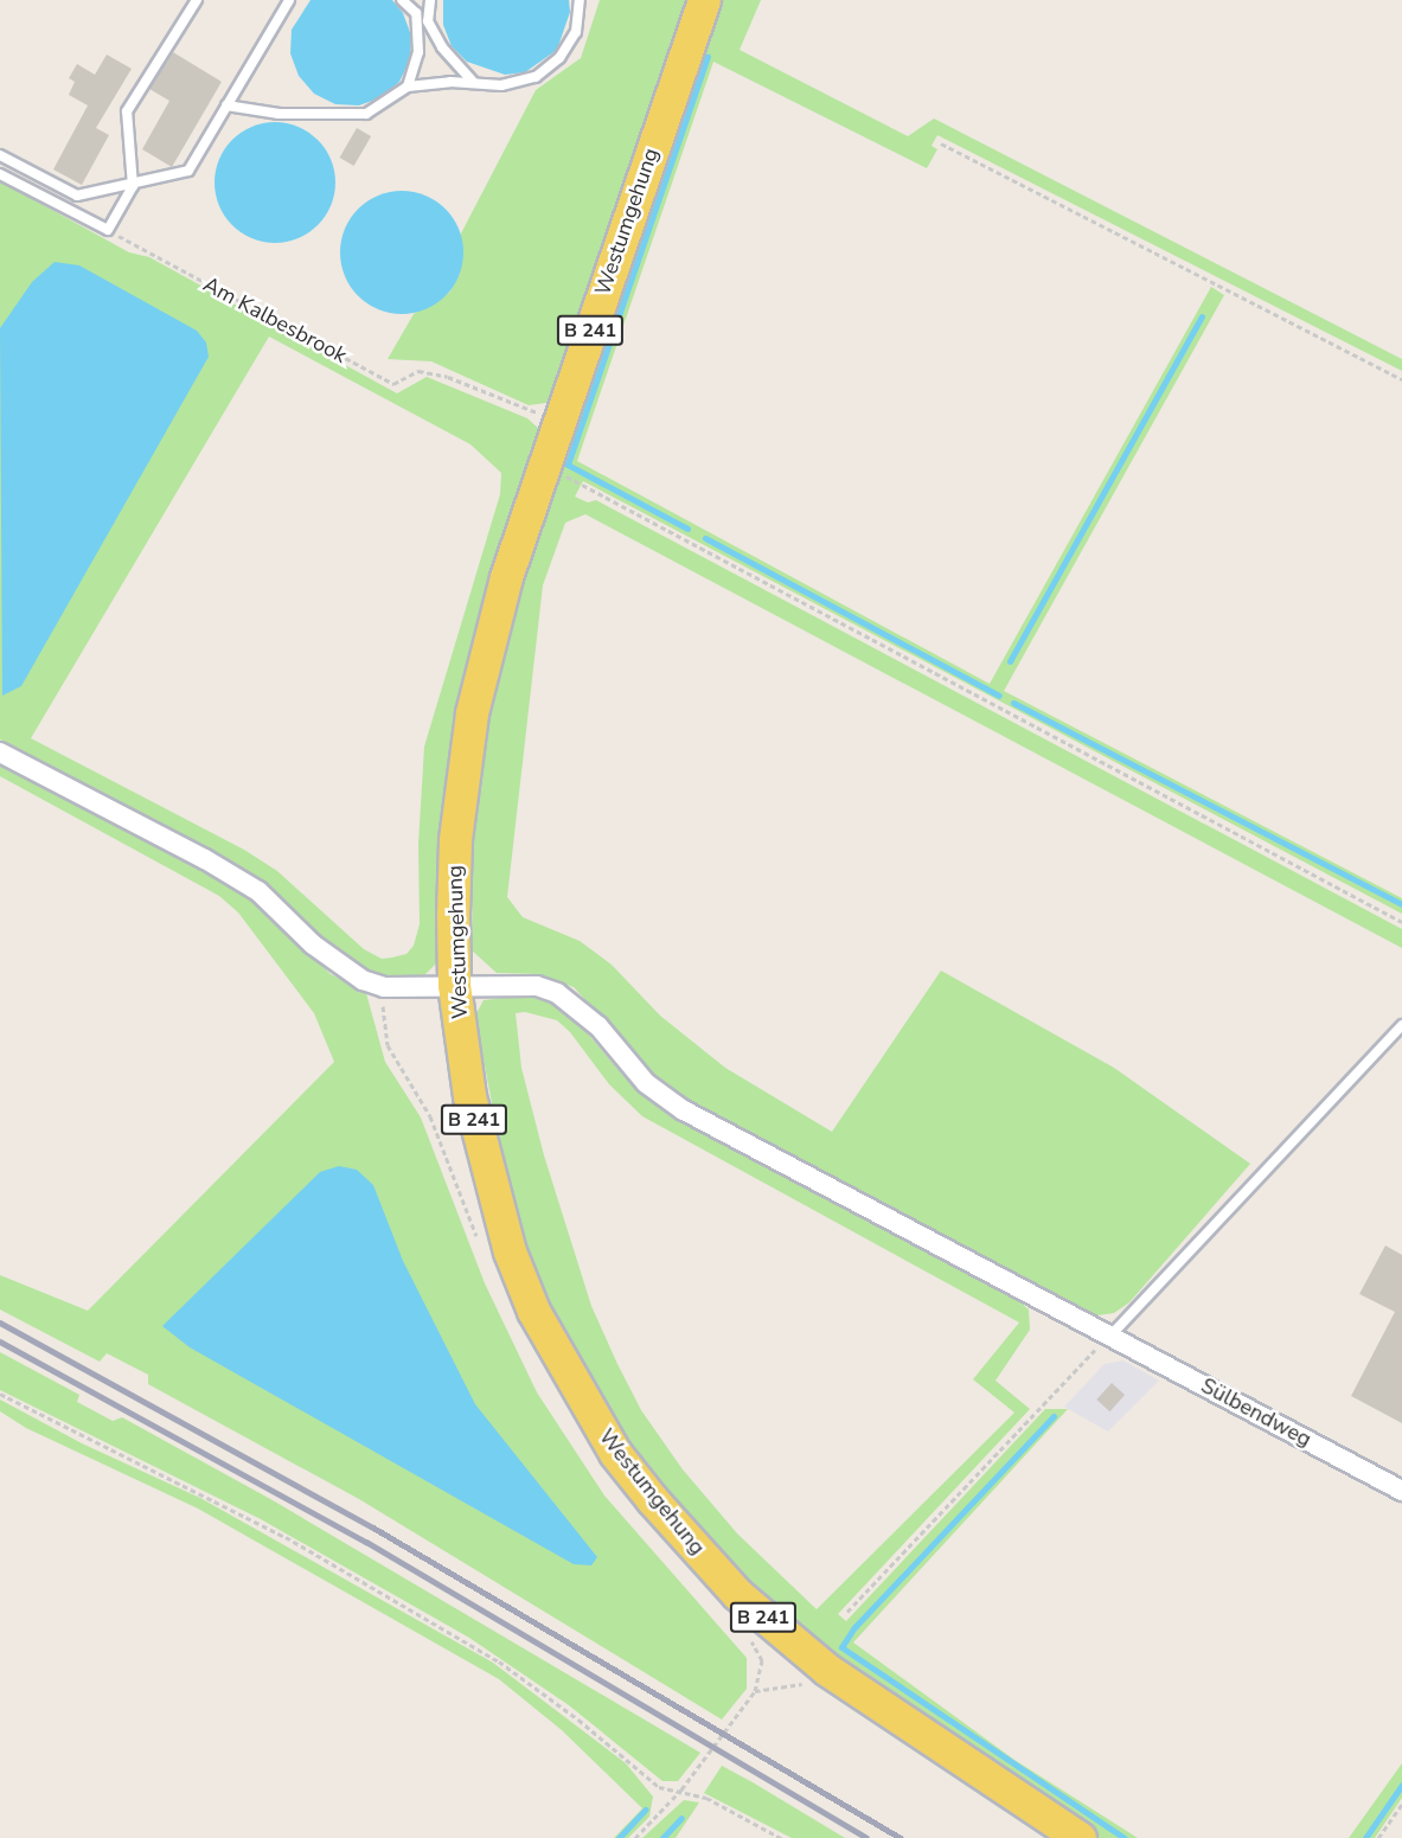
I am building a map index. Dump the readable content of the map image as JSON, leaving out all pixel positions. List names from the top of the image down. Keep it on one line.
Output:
{"streets":{"main road":["Westumgehung","B 241"],"street":["Sülbendweg"],"path":["Am Kalbesbrook"]},"crossings":[["Westumgehung","Am Kalbesbrook"],["Westumgehung","Sülbendweg"]]}
